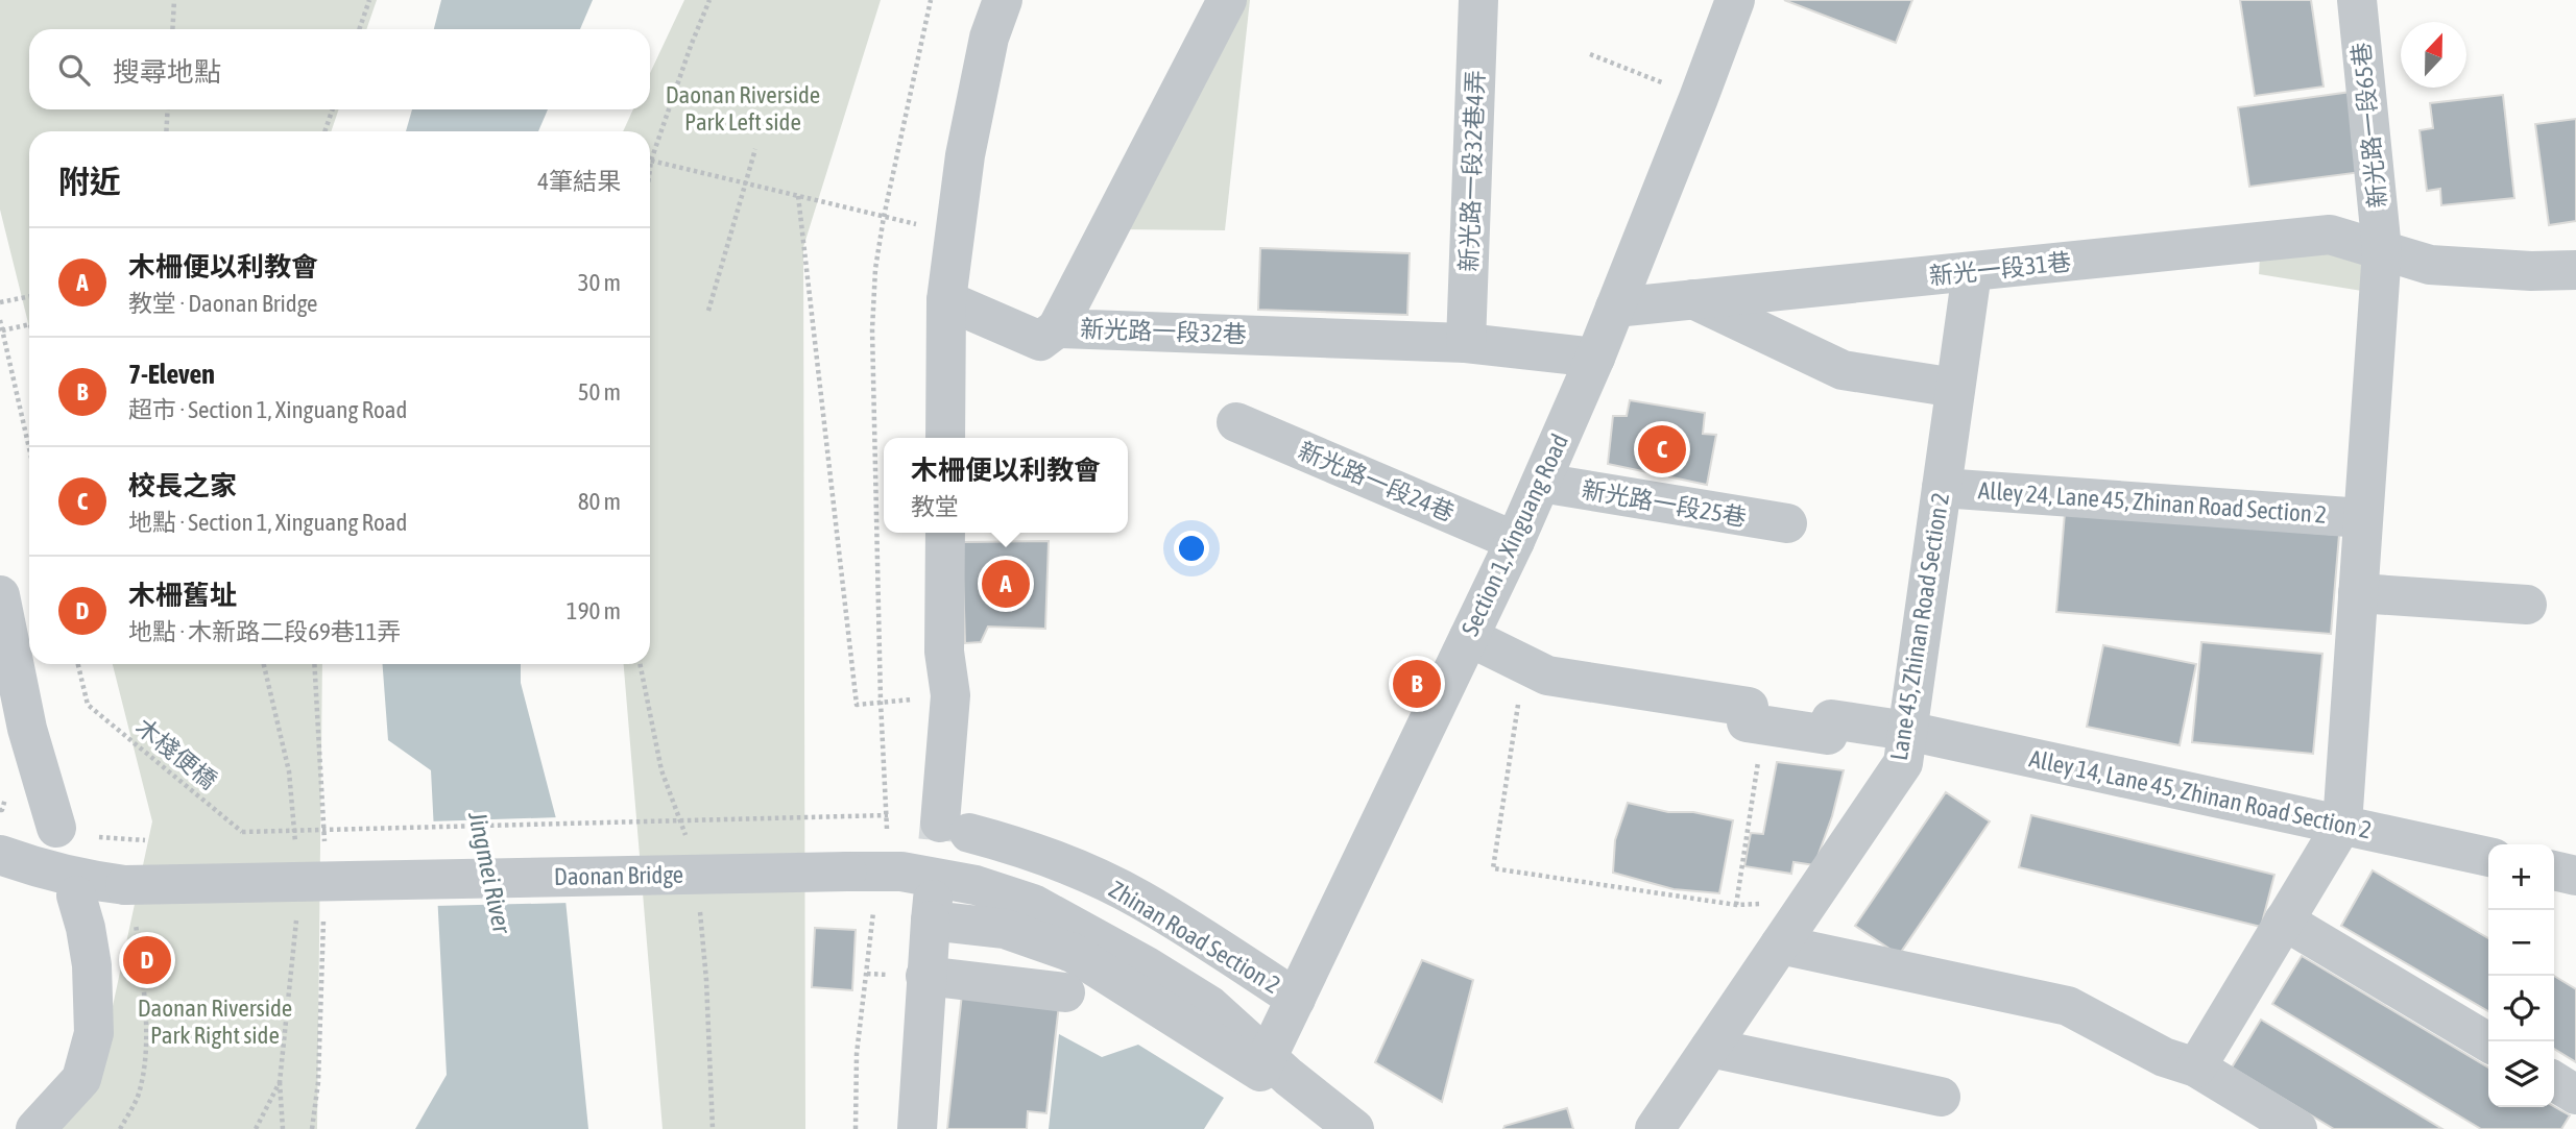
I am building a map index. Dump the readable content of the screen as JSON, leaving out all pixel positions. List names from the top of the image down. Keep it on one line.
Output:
{"streets":{"street":["新光路一段65巷","新光路一段32巷4弄","新光一段31巷","新光路一段32巷","新光路一段24巷","Alley 24, Lane 45, Zhinan Road Section 2","新光路一段25巷","Section 1, Xinguang Road","Lane 45, Zhinan Road Section 2","Alley 14, Lane 45, Zhinan Road Section 2","Daonan Bridge","Zhinan Road Section 2"],"path":["木棧便橋"]},"crossings":[["新光路一段65巷","新光一段31巷"],["新光路一段32巷4弄","新光路一段32巷"],["新光一段31巷","Section 1, Xinguang Road"],["新光一段31巷","Lane 45, Zhinan Road Section 2"],["新光路一段32巷","Section 1, Xinguang Road"],["新光路一段24巷","Section 1, Xinguang Road"],["Alley 24, Lane 45, Zhinan Road Section 2","Lane 45, Zhinan Road Section 2"],["新光路一段25巷","Section 1, Xinguang Road"],["Section 1, Xinguang Road","Daonan Bridge"],["Section 1, Xinguang Road","Zhinan Road Section 2"],["Lane 45, Zhinan Road Section 2","Alley 14, Lane 45, Zhinan Road Section 2"]],"water":["Jingmei River"],"parks":["Daonan Riverside Park Left side","Daonan Riverside Park Right side"],"north":"top","page":{"search":"搜尋地點","heading":["附近","4筆結果"],"list":[{"mark":"A","name":"木柵便以利教會","note":"教堂 · Daonan Bridge","value":"30 m"},{"mark":"B","name":"7-Eleven","note":"超市 · Section 1, Xinguang Road","value":"50 m"},{"mark":"C","name":"校長之家","note":"地點 · Section 1, Xinguang Road","value":"80 m"},{"mark":"D","name":"木柵舊址","note":"地點 · 木新路二段69巷11弄","value":"190 m"}],"pins":["C","A","B","D"],"popup":["木柵便以利教會","教堂"],"map_buttons":["+","−"]}}
